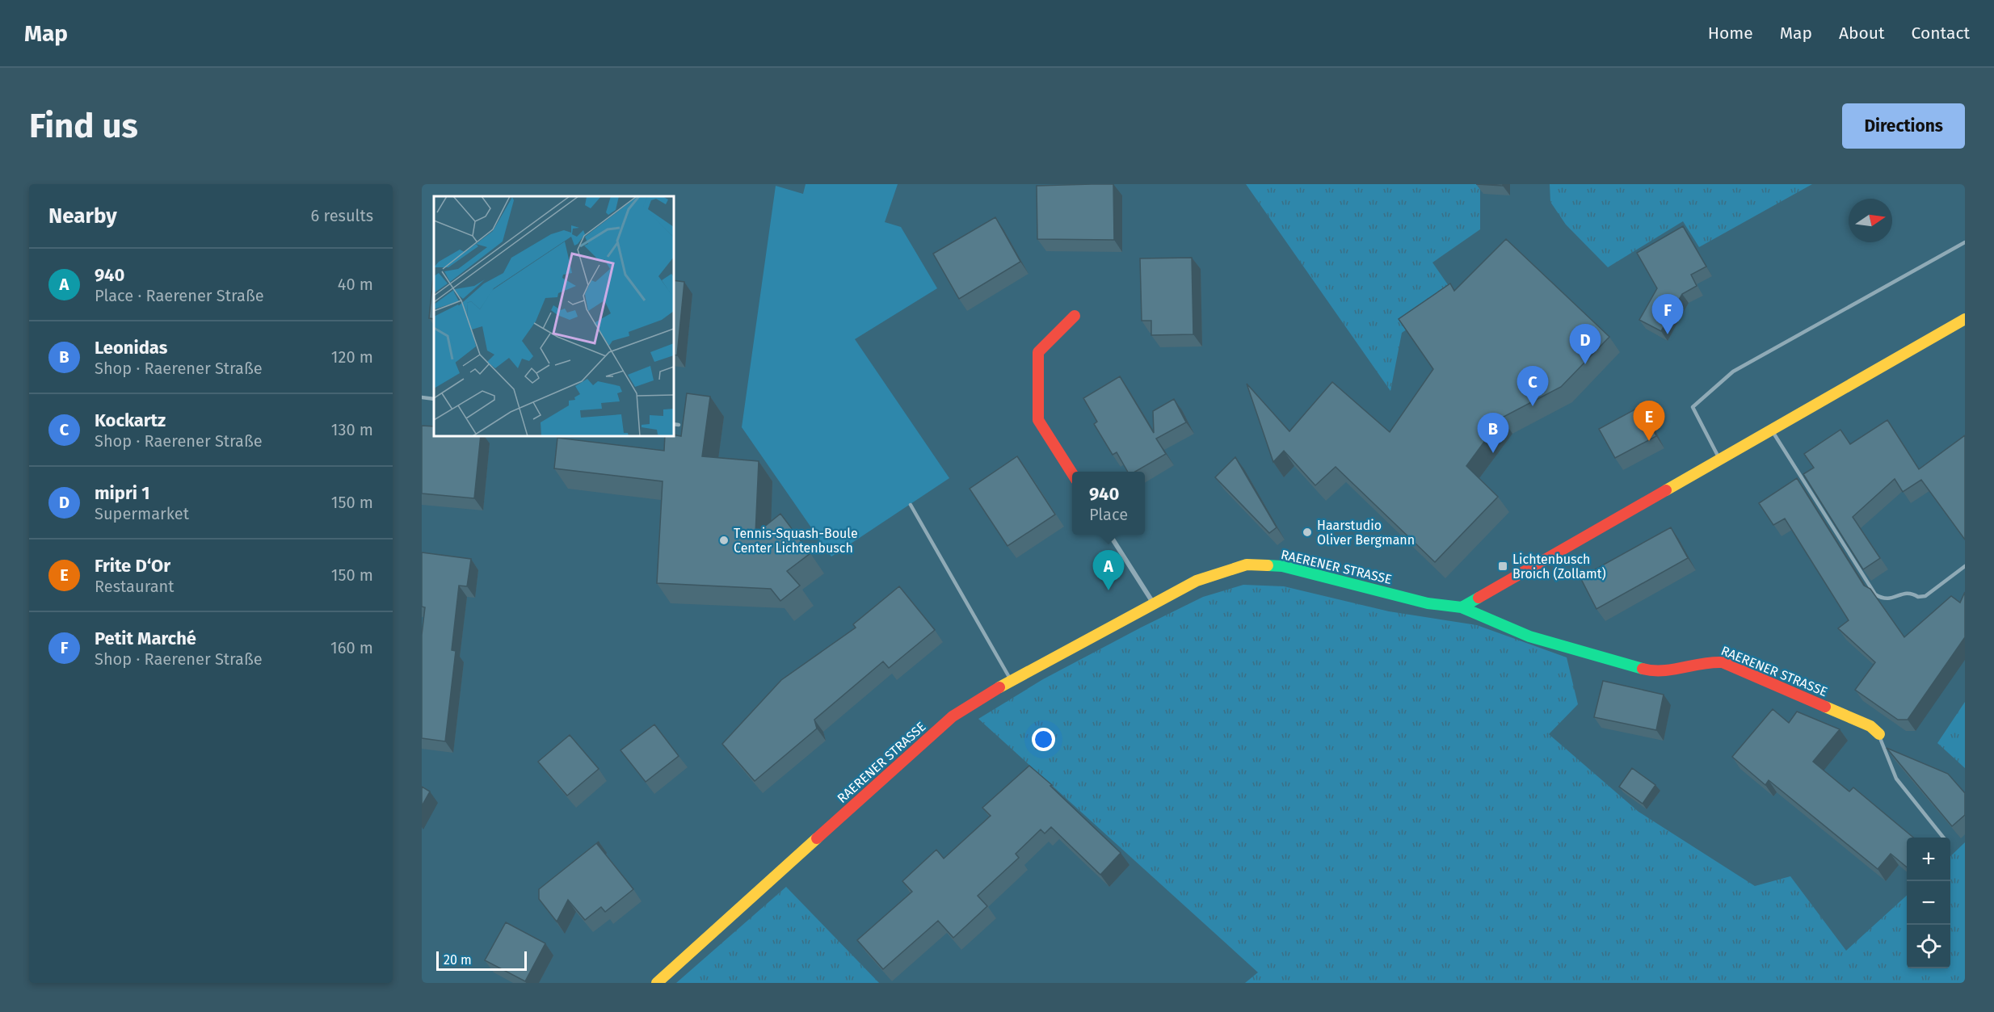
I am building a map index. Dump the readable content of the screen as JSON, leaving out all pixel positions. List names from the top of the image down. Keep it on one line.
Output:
{"streets":{"street":["RAERENER STRASSE"]},"places":{"other":["Haarstudio Oliver Bergmann","Tennis-Squash-Boule Center Lichtenbusch"],"transit":["Lichtenbusch Broich (Zollamt)"]},"scale_bar":"20 m","north":"right","page":{"header":"Map","nav":["Home","Map","About","Contact"],"buttons":"Directions","title":"Find us","heading":["Nearby","6 results"],"list":[{"mark":"A","name":"940","note":"Place · Raerener Straße","value":"40 m"},{"mark":"B","name":"Leonidas","note":"Shop · Raerener Straße","value":"120 m"},{"mark":"C","name":"Kockartz","note":"Shop · Raerener Straße","value":"130 m"},{"mark":"D","name":"mipri 1","note":"Supermarket","value":"150 m"},{"mark":"E","name":"Frite D‘Or","note":"Restaurant","value":"150 m"},{"mark":"F","name":"Petit Marché","note":"Shop · Raerener Straße","value":"160 m"}],"pins":["F","D","C","E","B","A"],"popup":["940","Place"],"map_buttons":["+","−"],"scale":"20 m"}}
